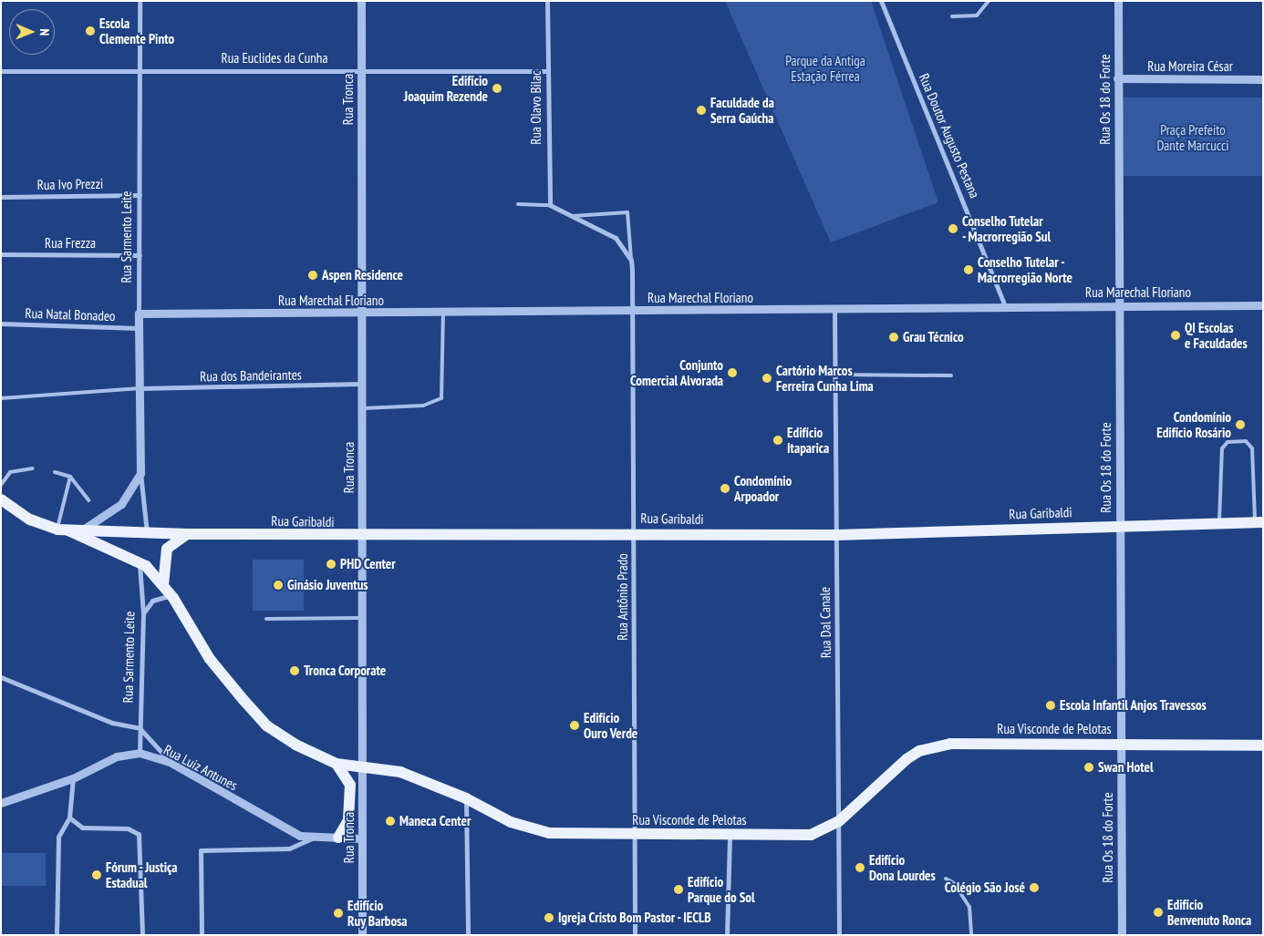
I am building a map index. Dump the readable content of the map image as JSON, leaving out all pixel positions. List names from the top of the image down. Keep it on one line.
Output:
{"streets":{"main road":["Rua Garibaldi","Rua Visconde de Pelotas"],"street":["Rua Euclides da Cunha","Rua Moreira César","Rua Tronca","Rua Os 18 do Forte","Rua Olavo Bilac","Rua Doutor Augusto Pestana","Rua Ivo Prezzi","Rua Sarmento Leite","Rua Frezza","Rua Marechal Floriano","Rua Natal Bonadeo","Rua dos Bandeirantes","Rua Antônio Prado","Rua Dal Canale","Rua Luiz Antunes"]},"crossings":[["Rua Euclides da Cunha","Rua Tronca"],["Rua Euclides da Cunha","Rua Olavo Bilac"],["Rua Euclides da Cunha","Rua Sarmento Leite"],["Rua Moreira César","Rua Os 18 do Forte"],["Rua Tronca","Rua Marechal Floriano"],["Rua Tronca","Rua dos Bandeirantes"],["Rua Tronca","Rua Garibaldi"],["Rua Tronca","Rua Visconde de Pelotas"],["Rua Tronca","Rua Luiz Antunes"],["Rua Os 18 do Forte","Rua Marechal Floriano"],["Rua Os 18 do Forte","Rua Garibaldi"],["Rua Os 18 do Forte","Rua Visconde de Pelotas"],["Rua Olavo Bilac","Rua Antônio Prado"],["Rua Doutor Augusto Pestana","Rua Marechal Floriano"],["Rua Ivo Prezzi","Rua Sarmento Leite"],["Rua Sarmento Leite","Rua Frezza"],["Rua Sarmento Leite","Rua Marechal Floriano"],["Rua Sarmento Leite","Rua Natal Bonadeo"],["Rua Sarmento Leite","Rua dos Bandeirantes"],["Rua Sarmento Leite","Rua Garibaldi"],["Rua Sarmento Leite","Rua Visconde de Pelotas"],["Rua Sarmento Leite","Rua Luiz Antunes"],["Rua Marechal Floriano","Rua Antônio Prado"],["Rua Marechal Floriano","Rua Dal Canale"],["Rua Garibaldi","Rua Antônio Prado"],["Rua Garibaldi","Rua Dal Canale"],["Rua Garibaldi","Rua Visconde de Pelotas"],["Rua Antônio Prado","Rua Visconde de Pelotas"],["Rua Dal Canale","Rua Visconde de Pelotas"]],"parks":["Parque da Antiga Estação Férrea","Praça Prefeito Dante Marcucci"],"places":["Escola Clemente Pinto","Edifício Joaquim Rezende","Faculdade da Serra Gaúcha","Conselho Tutelar - Macrorregião Sul","Conselho Tutelar - Macrorregião Norte","Aspen Residence","QI Escolas e Faculdades","Grau Técnico","Conjunto Comercial Alvorada","Cartório Marcos Ferreira Cunha Lima","Condomínio Edifício Rosário","Edifício Itaparica","Condomínio Arpoador","PHD Center","Ginásio Juventus","Tronca Corporate","Escola Infantil Anjos Travessos","Edifício Ouro Verde","Swan Hotel","Maneca Center","Edifício Dona Lourdes","Fórum - Justiça Estadual","Colégio São José","Edifício Parque do Sol","Edifício Benvenuto Ronca","Edifício Ruy Barbosa","Igreja Cristo Bom Pastor - IECLB"],"north":"right"}
